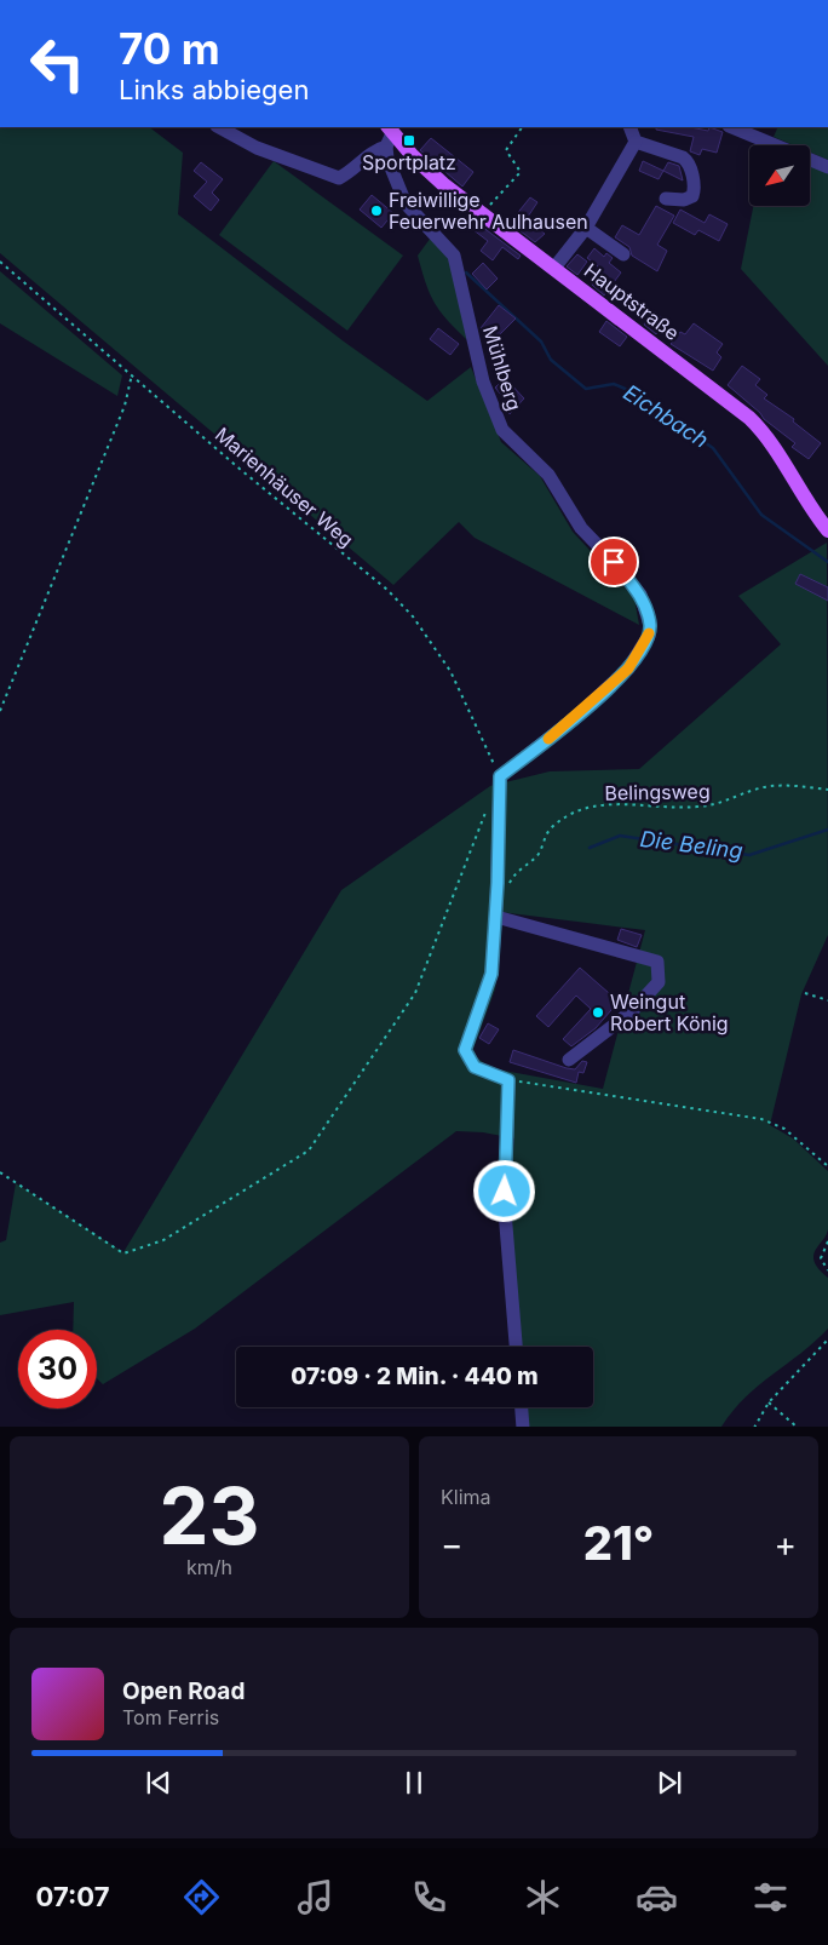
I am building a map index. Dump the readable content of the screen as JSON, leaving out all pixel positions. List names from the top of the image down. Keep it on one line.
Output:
{"streets":{"main road":["Hauptstraße"],"street":["Mühlberg"],"path":["Marienhäuser Weg","Belingsweg"]},"crossings":[["Hauptstraße","Mühlberg"],["Mühlberg","Marienhäuser Weg"]],"water":["Eichbach","Die Beling"],"places":{"transit":["Sportplatz"],"other":["Freiwillige Feuerwehr Aulhausen","Weingut Robert König"]},"north":"bottom left","page":{"turn":["70 m","Links abbiegen"],"limit":"30","trip":"07:09 · 2 Min. · 440 m","tile":[["23","km/h"],"Klima"],"heat":["−","21°","+"],"song":["Open Road","Tom Ferris"],"tabs":"07:07"}}
